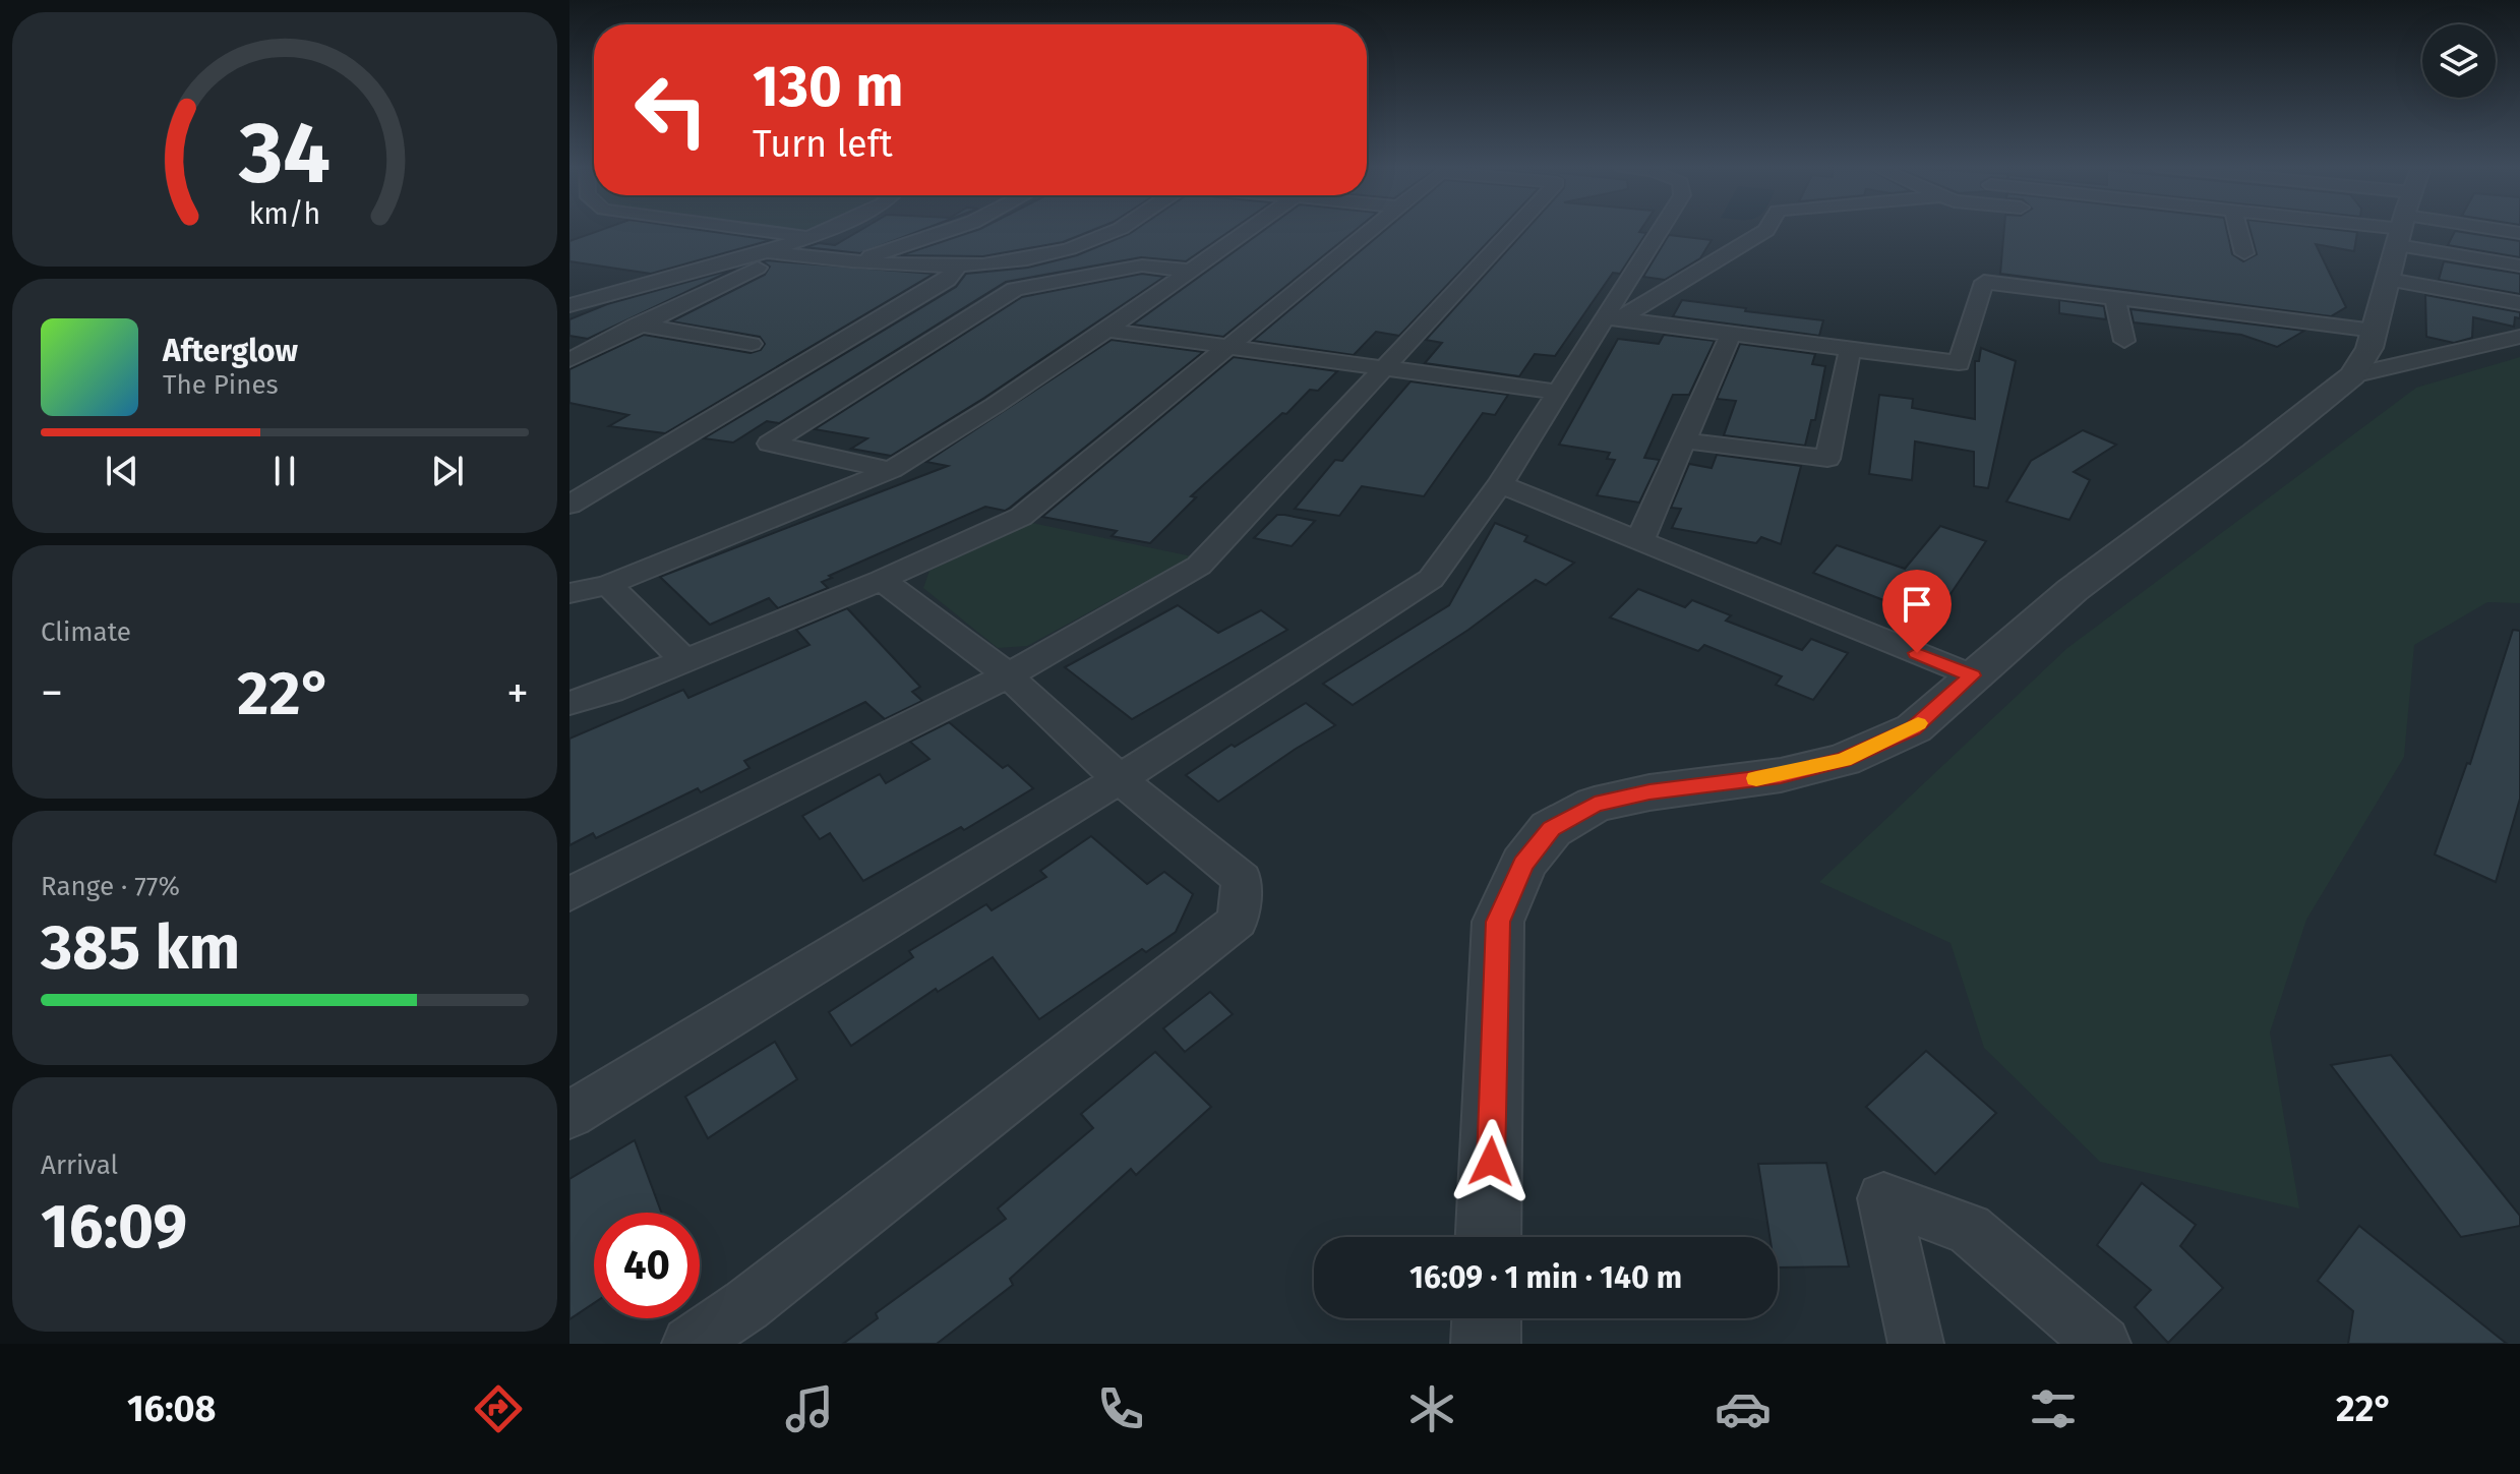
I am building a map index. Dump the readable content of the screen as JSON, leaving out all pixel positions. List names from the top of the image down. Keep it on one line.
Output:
{"page":{"turn":["130 m","Turn left"],"song":["Afterglow","The Pines"],"tile":["Climate",["Range · 77%","385 km"],["Arrival","16:09"]],"heat":["−","22°","+"],"limit":"40","trip":"16:09 · 1 min · 140 m","tabs":["16:08","22°"],"gauge":["34","km/h"]}}
